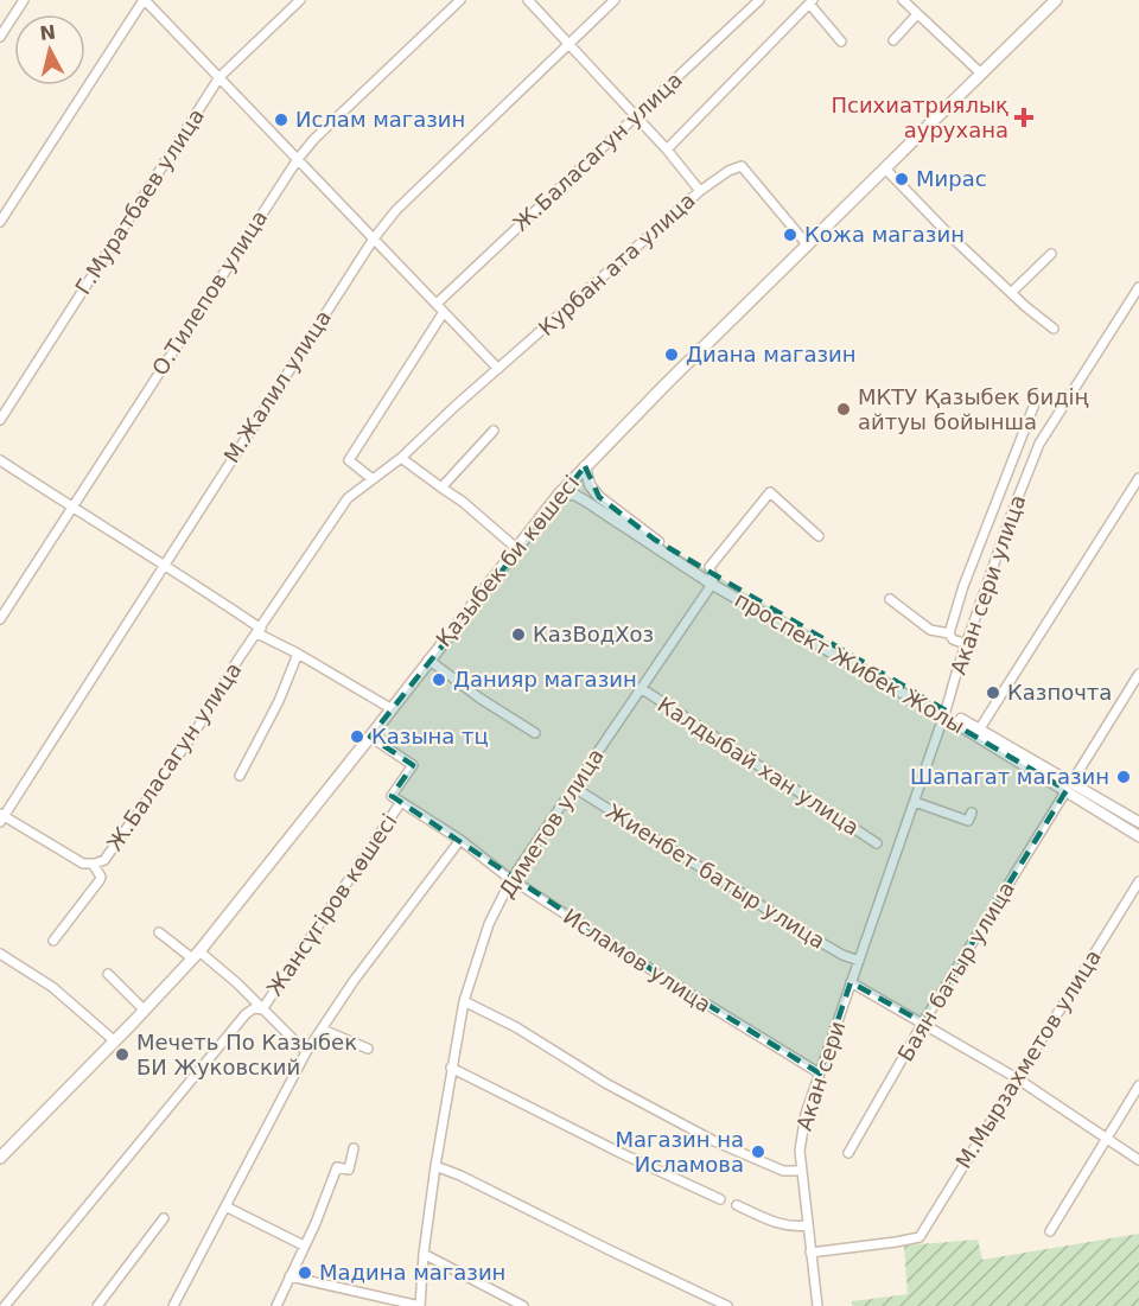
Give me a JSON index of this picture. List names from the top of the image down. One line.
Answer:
{"streets":{"main road":["Қазыбек би көшесі"],"street":["Ж.Баласагун улица","Г.Муратбаев улица","Курбан ата улица","О.Тилепов улица","М.Жалил улица","Акан сери улица","проспект Жибек Жолы","Калдыбай хан улица","Диметов улица","Жиенбет батыр улица","Жансүгіров көшесі","Исламов улица","Баян батыр улица","М.Мырзахметов улица","Акан сери"]},"crossings":[["Ж.Баласагун улица","Курбан ата улица"],["Курбан ата улица","М.Жалил улица"],["Қазыбек би көшесі","проспект Жибек Жолы"],["Қазыбек би көшесі","Жансүгіров көшесі"],["Акан сери улица","проспект Жибек Жолы"],["Акан сери улица","Жиенбет батыр улица"],["Акан сери улица","Акан сери"],["проспект Жибек Жолы","Диметов улица"],["проспект Жибек Жолы","Баян батыр улица"],["Калдыбай хан улица","Диметов улица"],["Диметов улица","Жиенбет батыр улица"],["Диметов улица","Исламов улица"],["Жансүгіров көшесі","Исламов улица"],["Исламов улица","Акан сери"],["М.Мырзахметов улица","Акан сери"]],"places":{"health":["Психиатриялық аурухана"],"other":["Ислам магазин","Мирас","Кожа магазин","Диана магазин","МКТУ Қазыбек бидің айтуы бойынша","КазВодХоз","Данияр магазин","Казпочта","Казына тц","Шапагат магазин","Мечеть По Казыбек БИ Жуковский","Магазин на Исламова","Мадина магазин"]},"north":"top"}
